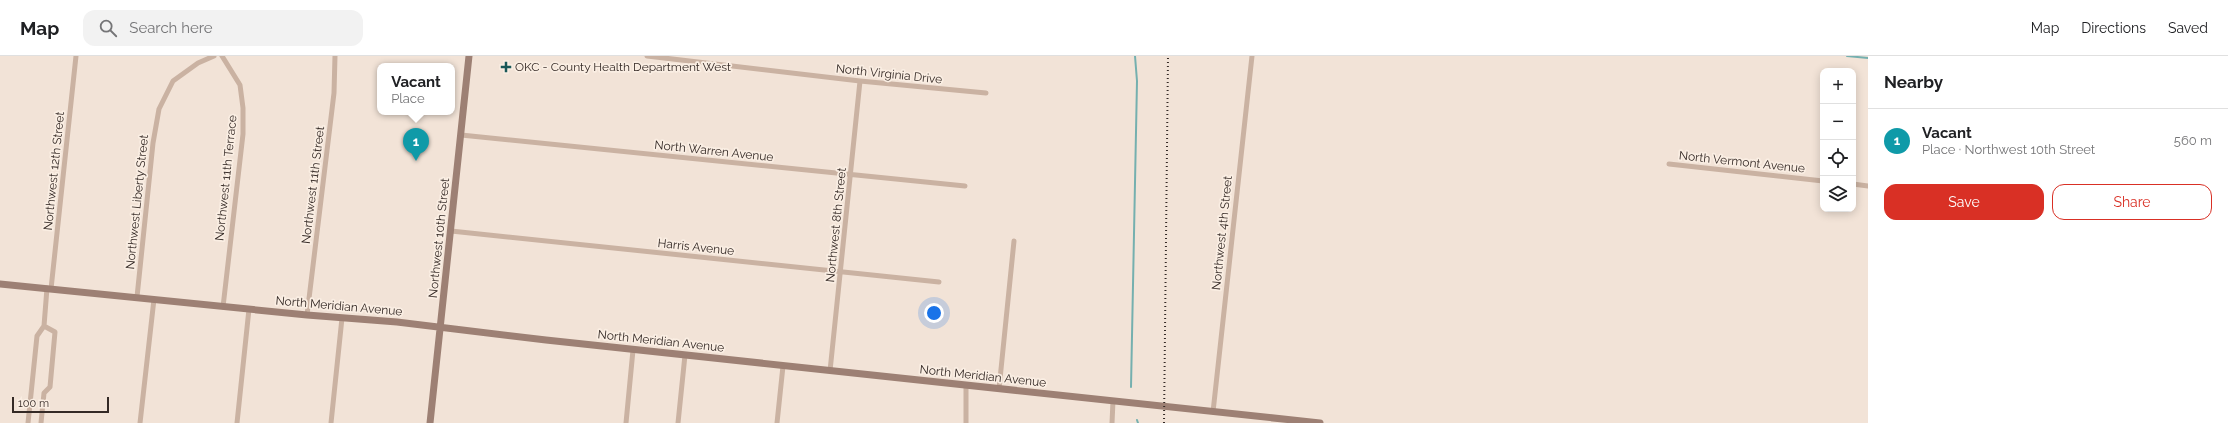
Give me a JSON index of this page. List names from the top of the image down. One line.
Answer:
{"streets":{"main road":["Northwest 10th Street","North Meridian Avenue"],"street":["North Virginia Drive","North Warren Avenue","North Vermont Avenue","Northwest 12th Street","Northwest 11th Terrace","Northwest 11th Street","Northwest Liberty Street","Northwest 8th Street","Northwest 4th Street","Harris Avenue"]},"crossings":[["North Virginia Drive","Northwest 8th Street"],["North Warren Avenue","Northwest 8th Street"],["North Warren Avenue","Northwest 10th Street"],["Northwest 12th Street","North Meridian Avenue"],["Northwest 11th Terrace","North Meridian Avenue"],["Northwest 11th Street","North Meridian Avenue"],["Northwest Liberty Street","North Meridian Avenue"],["Northwest 8th Street","Harris Avenue"],["Northwest 8th Street","North Meridian Avenue"],["Northwest 4th Street","North Meridian Avenue"],["Northwest 10th Street","Harris Avenue"],["Northwest 10th Street","North Meridian Avenue"]],"places":{"health":["OKC - County Health Department West"]},"scale_bar":"100 m","page":{"header":"Map","search":"Search here","nav":["Map","Directions","Saved"],"heading":"Nearby","popup":["Vacant","Place"],"map_buttons":["+","−"],"list":[{"mark":"1","name":"Vacant","note":"Place · Northwest 10th Street","value":"560 m"}],"pins":"1","buttons":["Save","Share"],"scale":"100 m"}}
